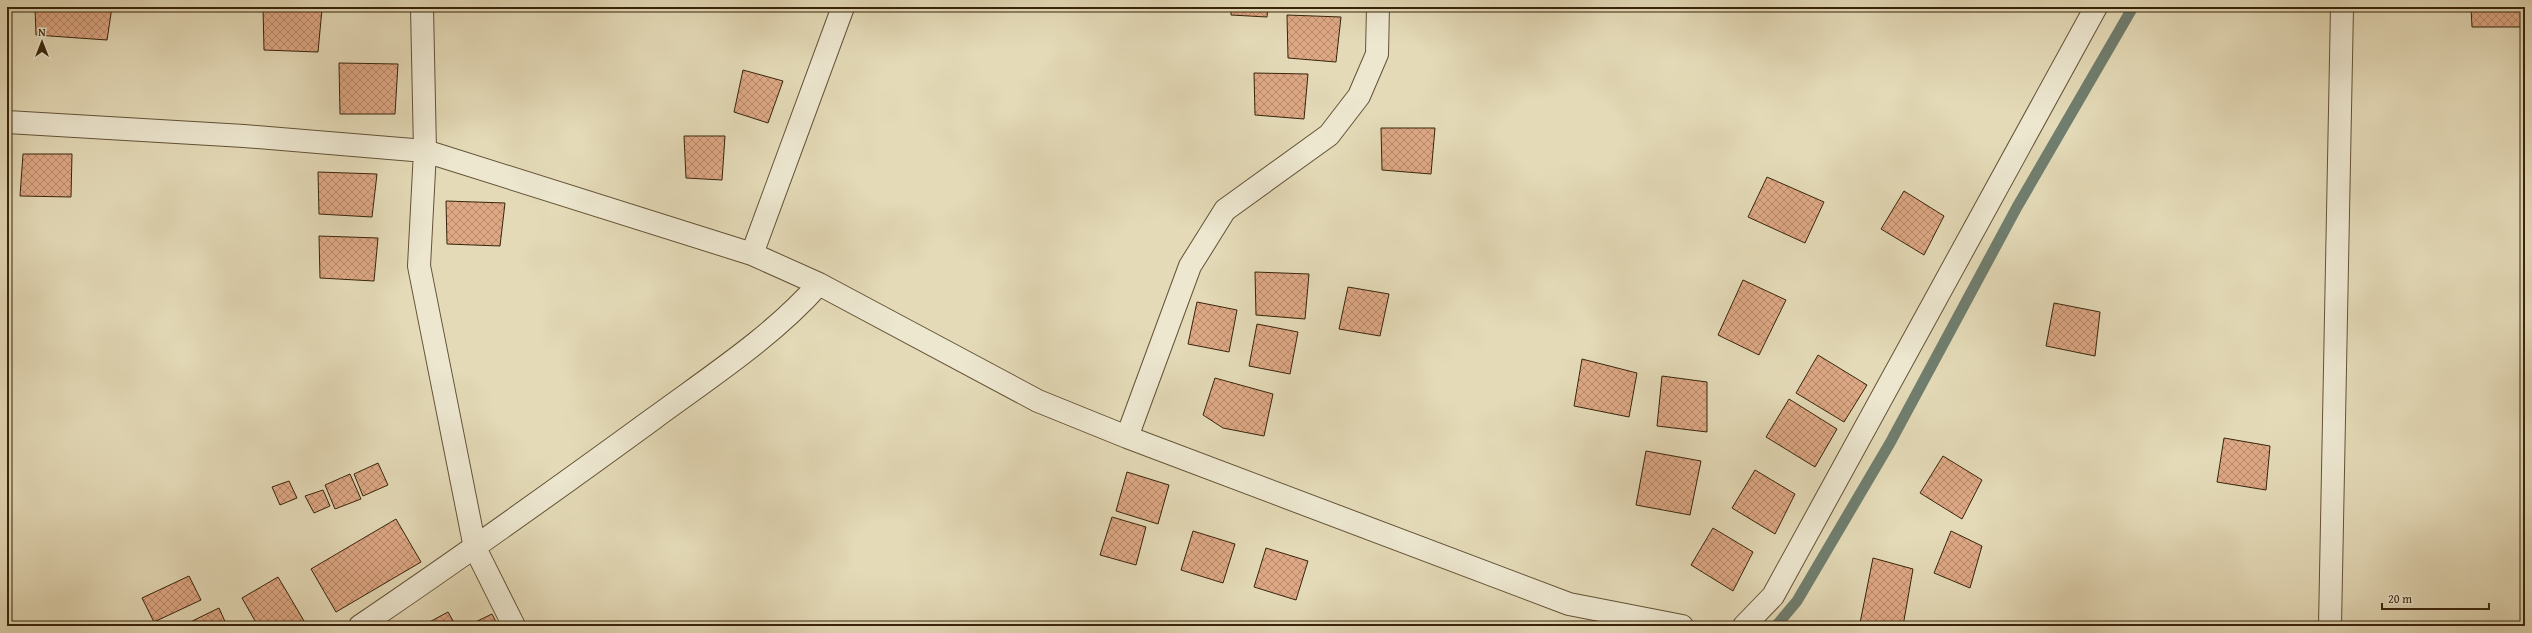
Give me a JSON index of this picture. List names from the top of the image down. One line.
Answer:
{"scale_bar":"20 m","north":"top"}
